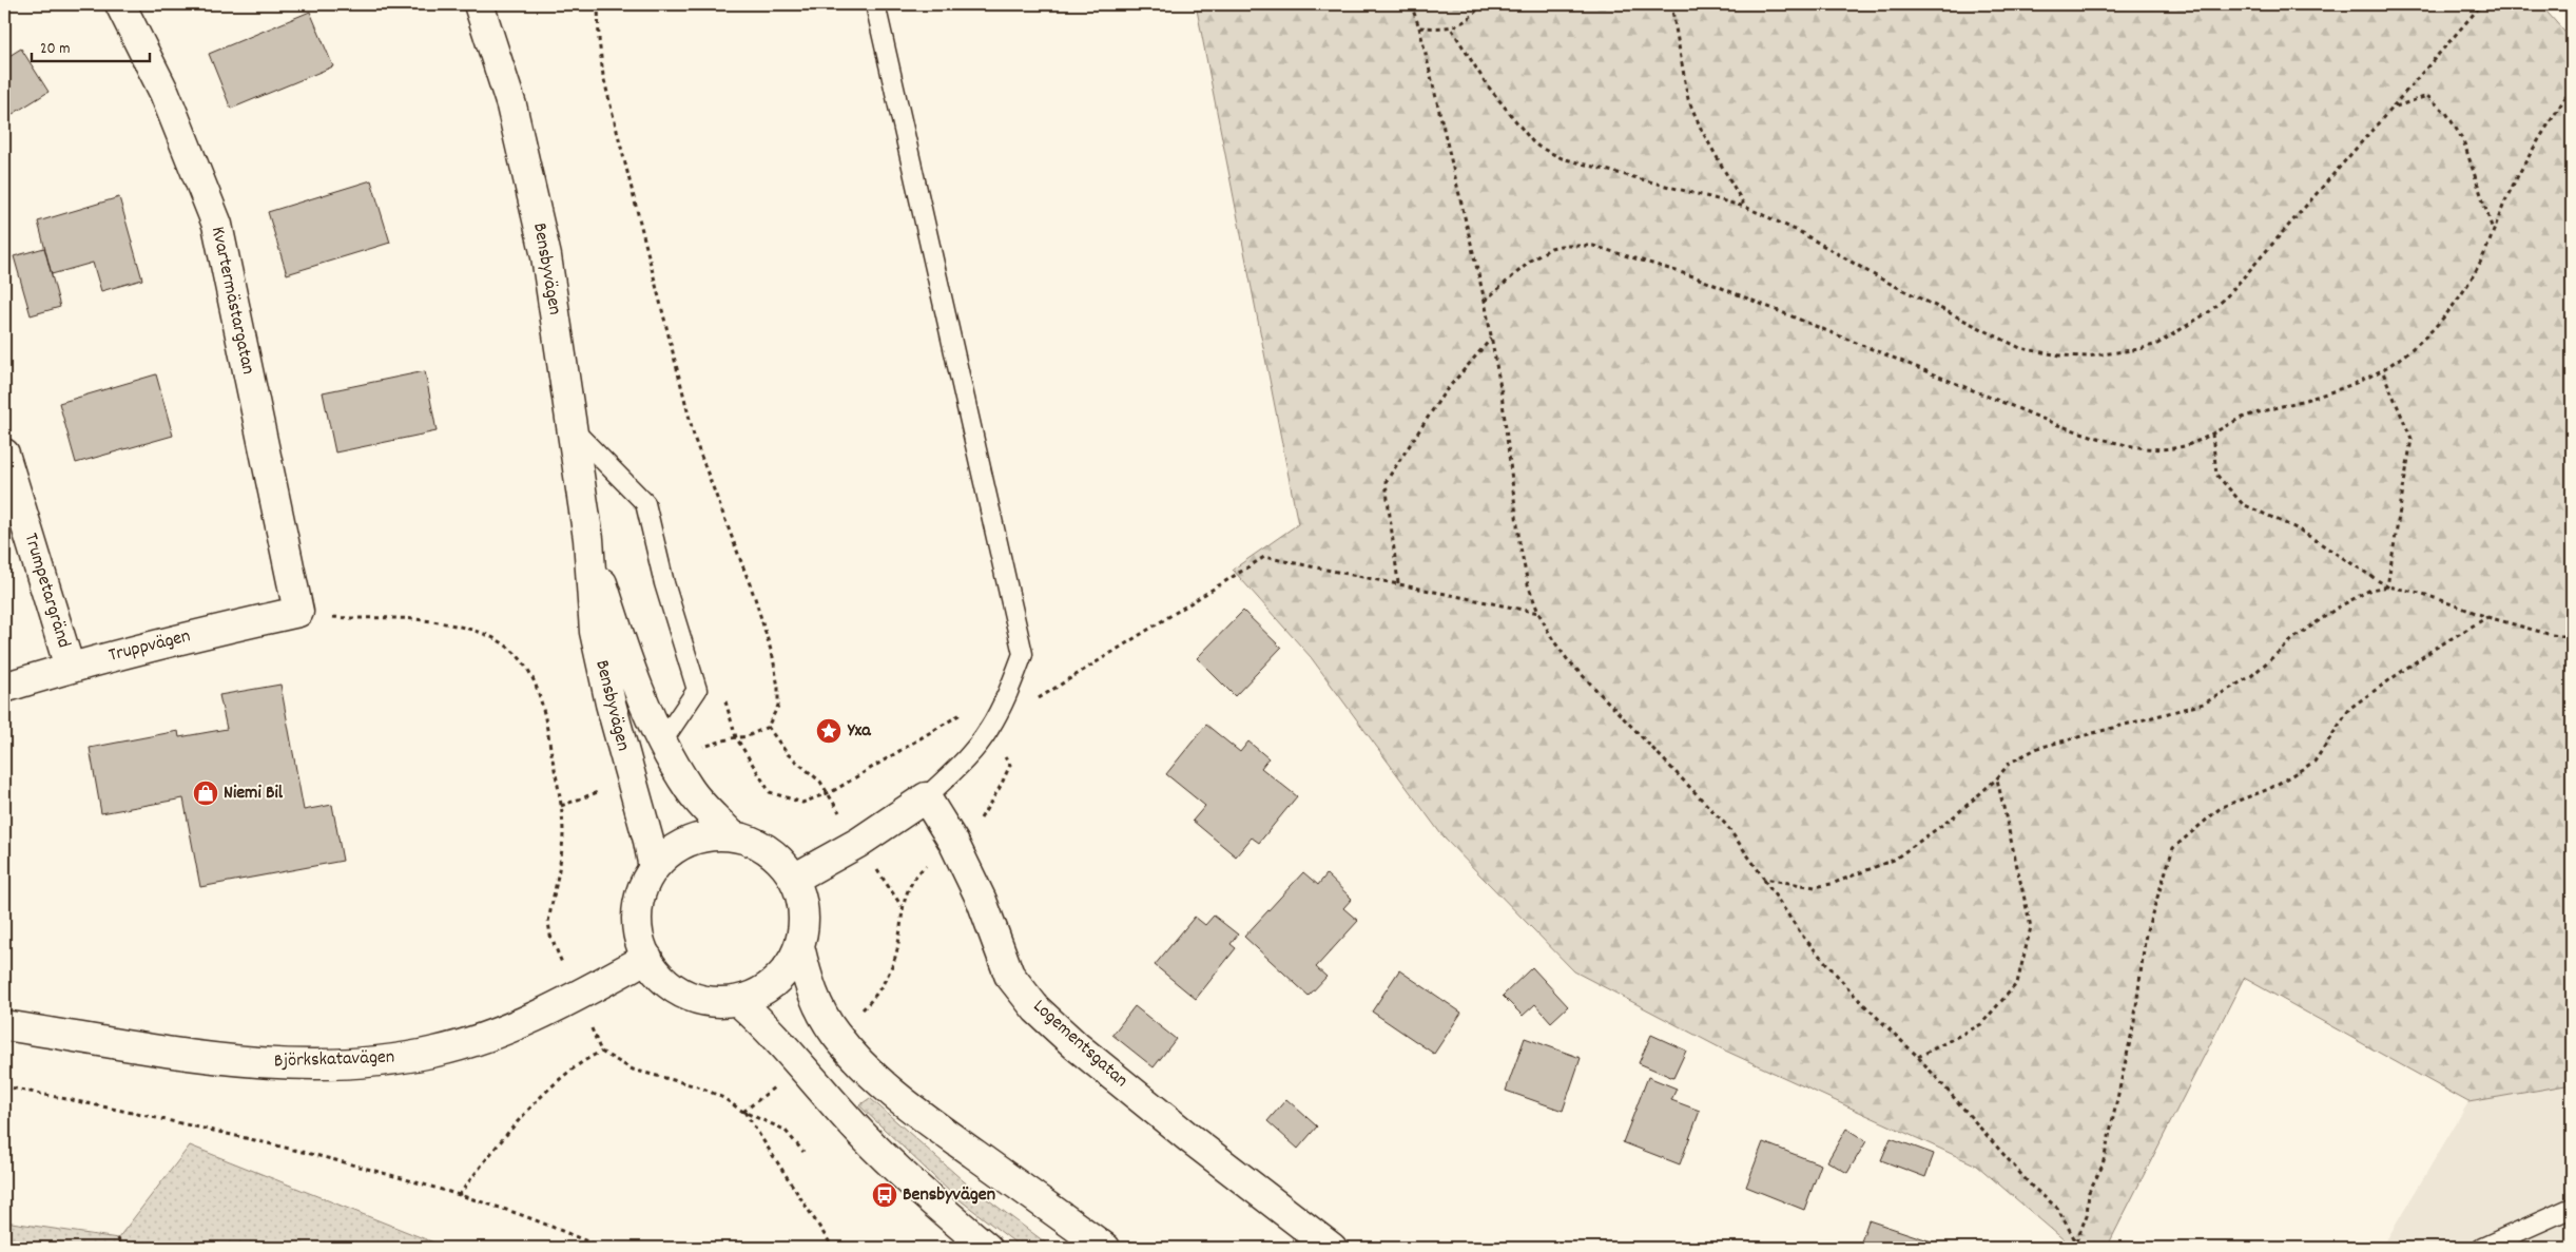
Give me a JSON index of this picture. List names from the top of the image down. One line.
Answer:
{"streets":{"street":["Bensbyvägen","Kvartermästargatan","Trumpetargränd","Truppvägen","Logementsgatan","Björkskatavägen"]},"crossings":[["Bensbyvägen","Björkskatavägen"],["Kvartermästargatan","Truppvägen"],["Trumpetargränd","Truppvägen"]],"places":{"place":["Yxa"],"shop":["Niemi Bil"],"bus stop":["Bensbyvägen"]},"scale_bar":"20 m"}
